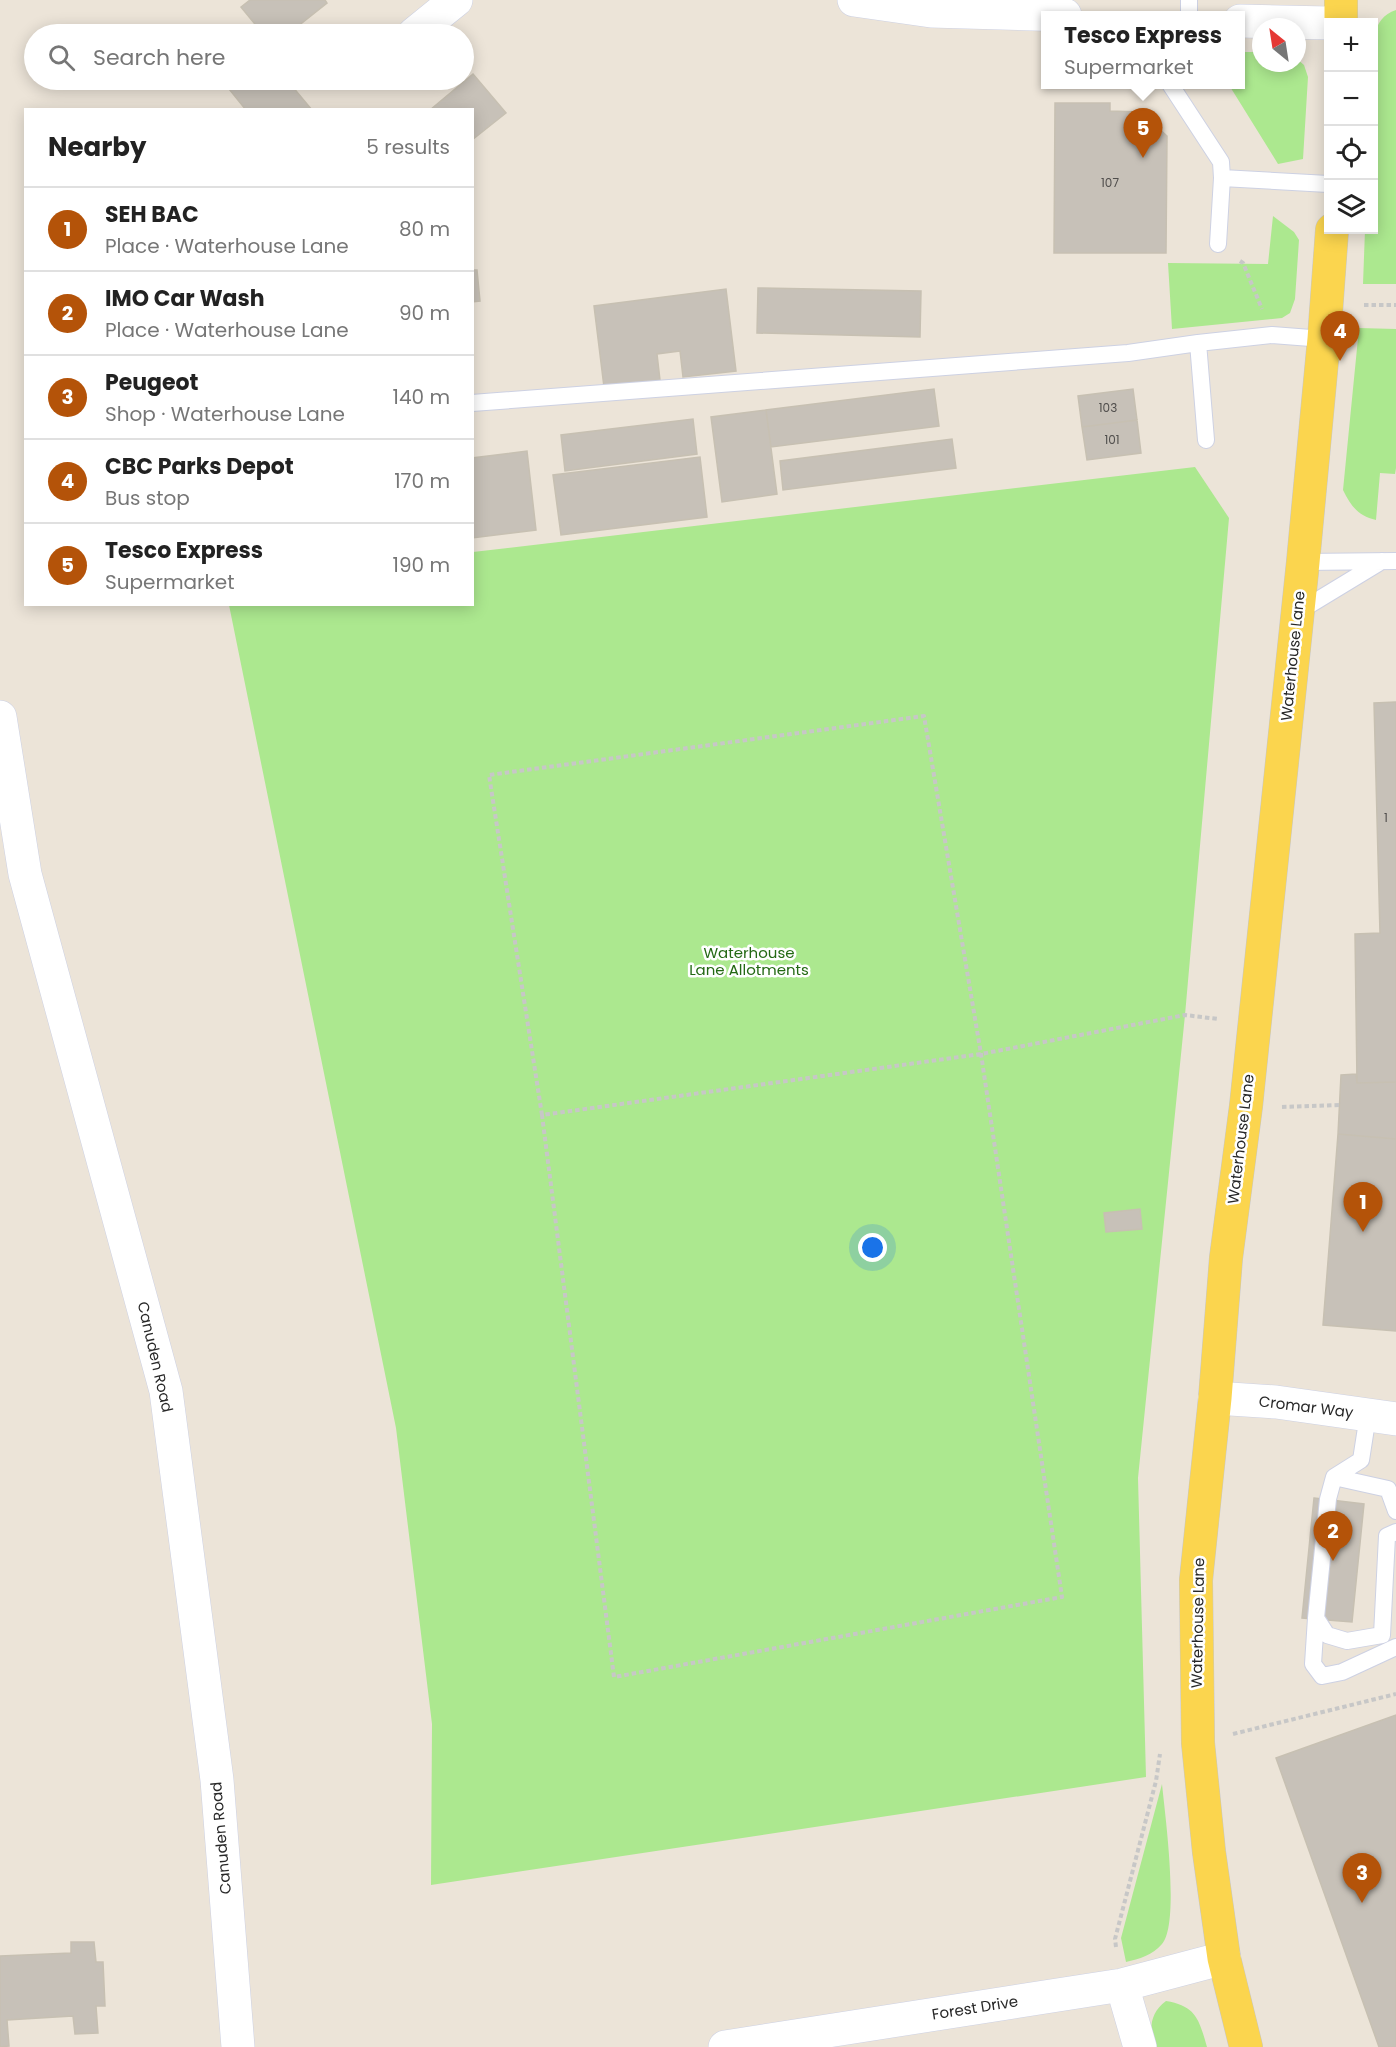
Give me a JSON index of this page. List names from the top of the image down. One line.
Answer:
{"streets":{"main road":["Waterhouse Lane"],"street":["Canuden Road","Cromar Way","Forest Drive"]},"crossings":[["Waterhouse Lane","Cromar Way"],["Waterhouse Lane","Forest Drive"]],"parks":["Waterhouse Lane Allotments"],"house_numbers":["107","103","101","1"],"north":"top left","page":{"popup":["Tesco Express","Supermarket"],"map_buttons":["+","−"],"search":"Search here","pins":["5","4","1","2","3"],"heading":["Nearby","5 results"],"list":[{"mark":"1","name":"SEH BAC","note":"Place · Waterhouse Lane","value":"80 m"},{"mark":"2","name":"IMO Car Wash","note":"Place · Waterhouse Lane","value":"90 m"},{"mark":"3","name":"Peugeot","note":"Shop · Waterhouse Lane","value":"140 m"},{"mark":"4","name":"CBC Parks Depot","note":"Bus stop","value":"170 m"},{"mark":"5","name":"Tesco Express","note":"Supermarket","value":"190 m"}]}}
